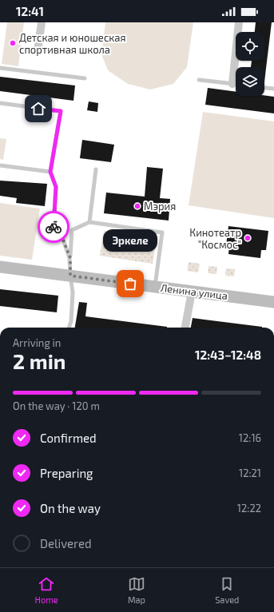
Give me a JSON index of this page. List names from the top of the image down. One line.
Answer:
{"streets":{"main road":["Ленина улица"]},"places":["Детская и юношеская спортивная школа","Мэрия","Кинотеатр \"Космос\"","Эркеле"],"page":{"status":"12:41","bubble":"Эркеле","heading":["2 min","Arriving in","12:43–12:48"],"bar":"On the way · 120 m","list":[["Confirmed","12:16"],["Preparing","12:21"],["On the way","12:22"],"Delivered"],"tabs":["Home","Map","Saved"]}}
